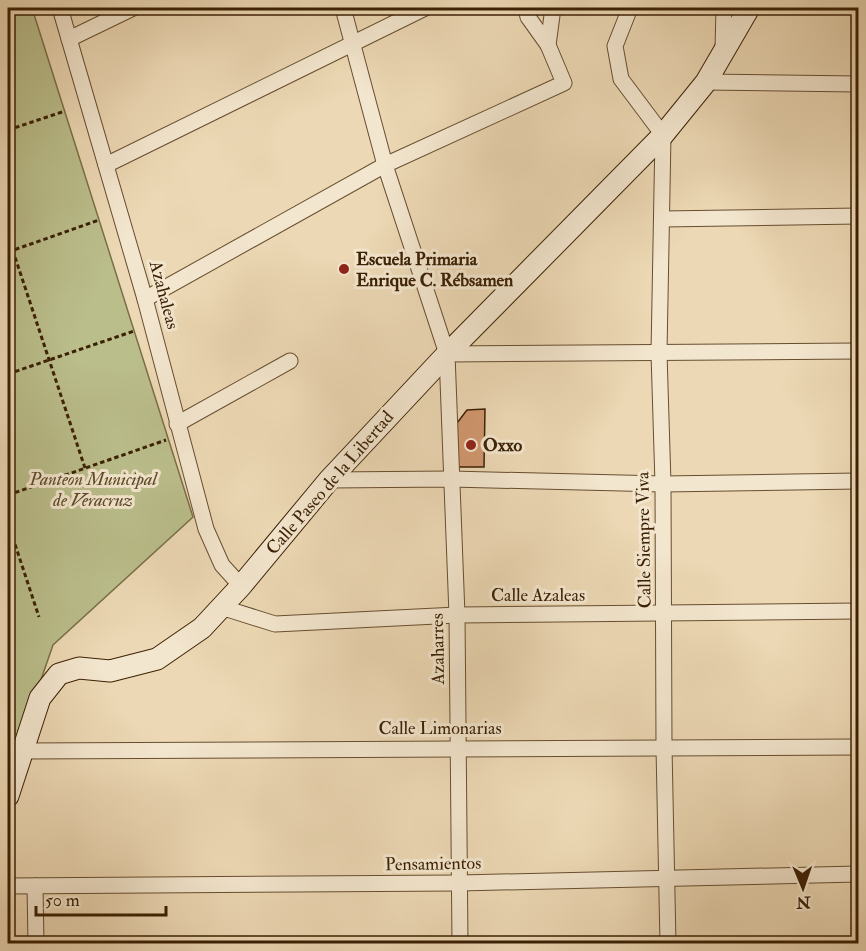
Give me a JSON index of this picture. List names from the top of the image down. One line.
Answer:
{"streets":{"street":["Azahaleas","Calle Paseo de la Libertad","Calle Siempre Viva","Calle Azaleas","Azaharres","Calle Limonarias","Pensamientos"]},"crossings":[["Azahaleas","Calle Paseo de la Libertad"],["Calle Paseo de la Libertad","Calle Siempre Viva"],["Calle Paseo de la Libertad","Calle Azaleas"],["Calle Paseo de la Libertad","Azaharres"],["Calle Paseo de la Libertad","Calle Limonarias"],["Calle Siempre Viva","Calle Azaleas"],["Calle Siempre Viva","Calle Limonarias"],["Calle Siempre Viva","Pensamientos"],["Calle Azaleas","Azaharres"],["Azaharres","Calle Limonarias"],["Azaharres","Pensamientos"]],"parks":["Panteon Municipal de Veracruz"],"places":["Escuela Primaria Enrique C. Rébsamen","Oxxo"],"scale_bar":"50 m","north":"bottom"}
